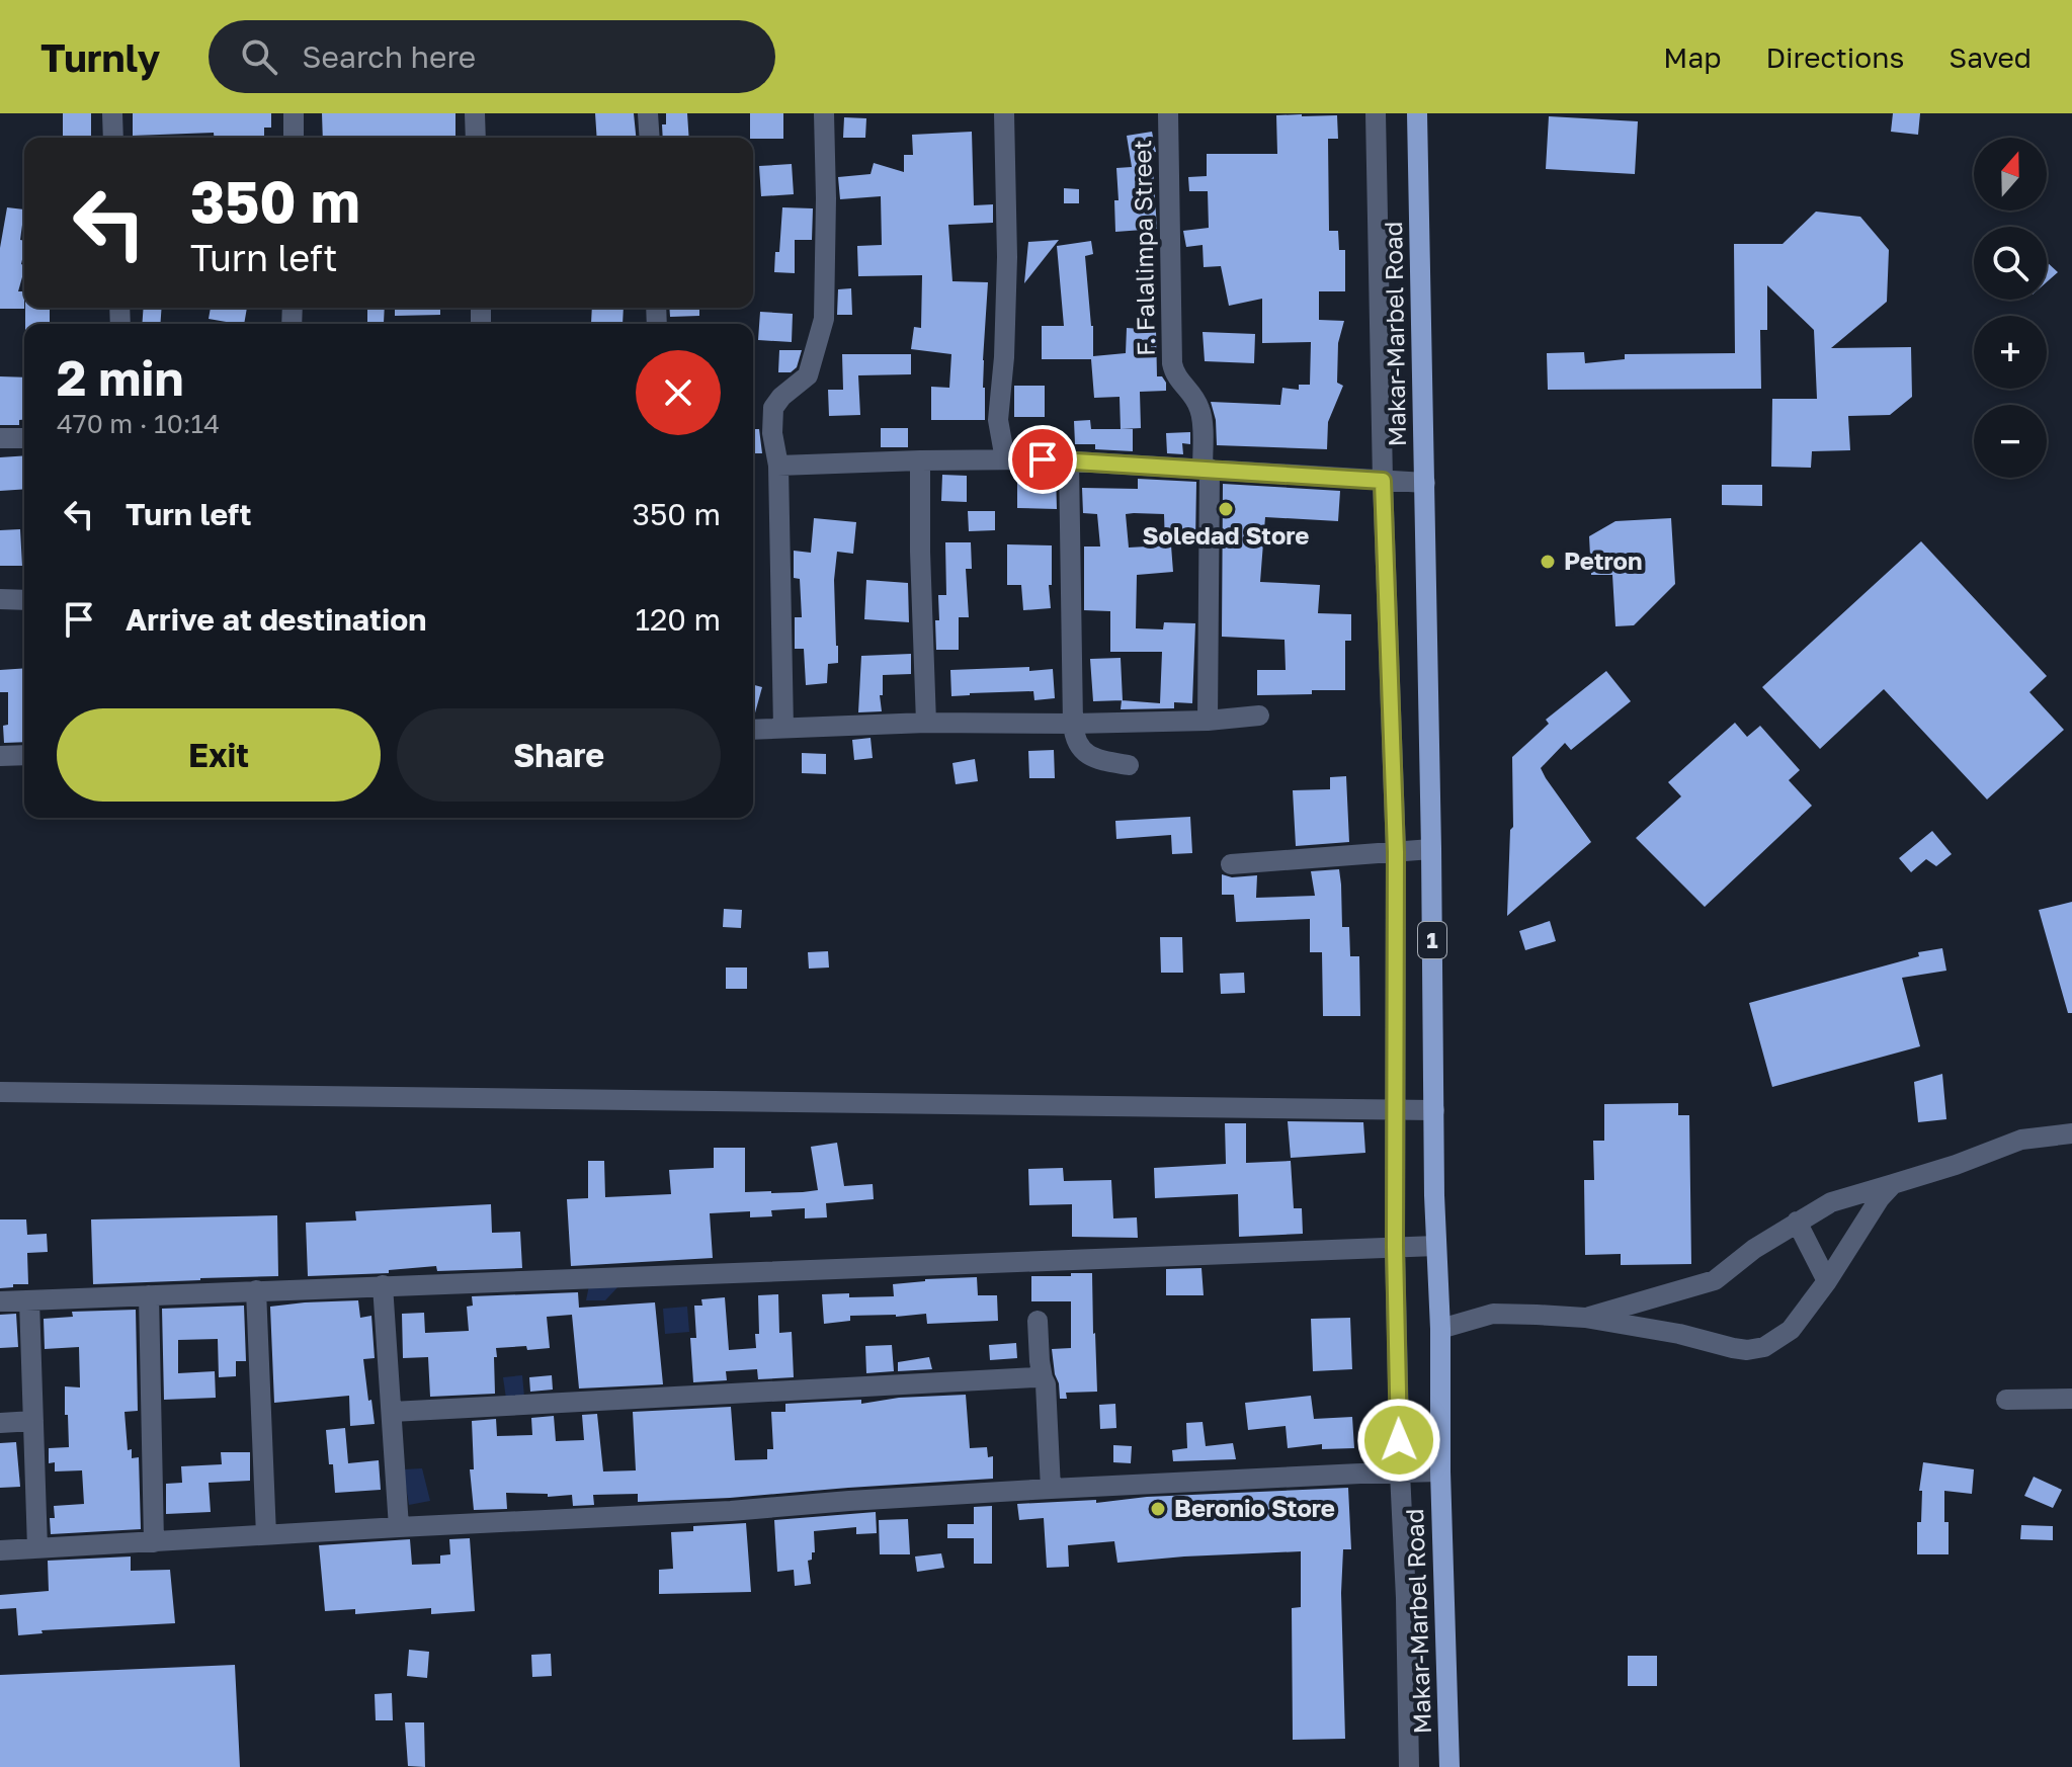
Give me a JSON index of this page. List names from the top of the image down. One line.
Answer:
{"streets":{"main road":["Makar-Marbel Road","1"],"street":["F. Falalimpa Street"]},"places":["Soledad Store","Petron","Beronio Store"],"north":"top","page":{"header":"Turnly","search":"Search here","nav":["Map","Directions","Saved"],"map_buttons":["+","−"],"turn":["350 m","Turn left"],"heading":["2 min","470 m · 10:14"],"list":[{"name":"Turn left","value":"350 m"},{"name":"Arrive at destination","value":"120 m"}],"buttons":["Exit","Share"]}}
